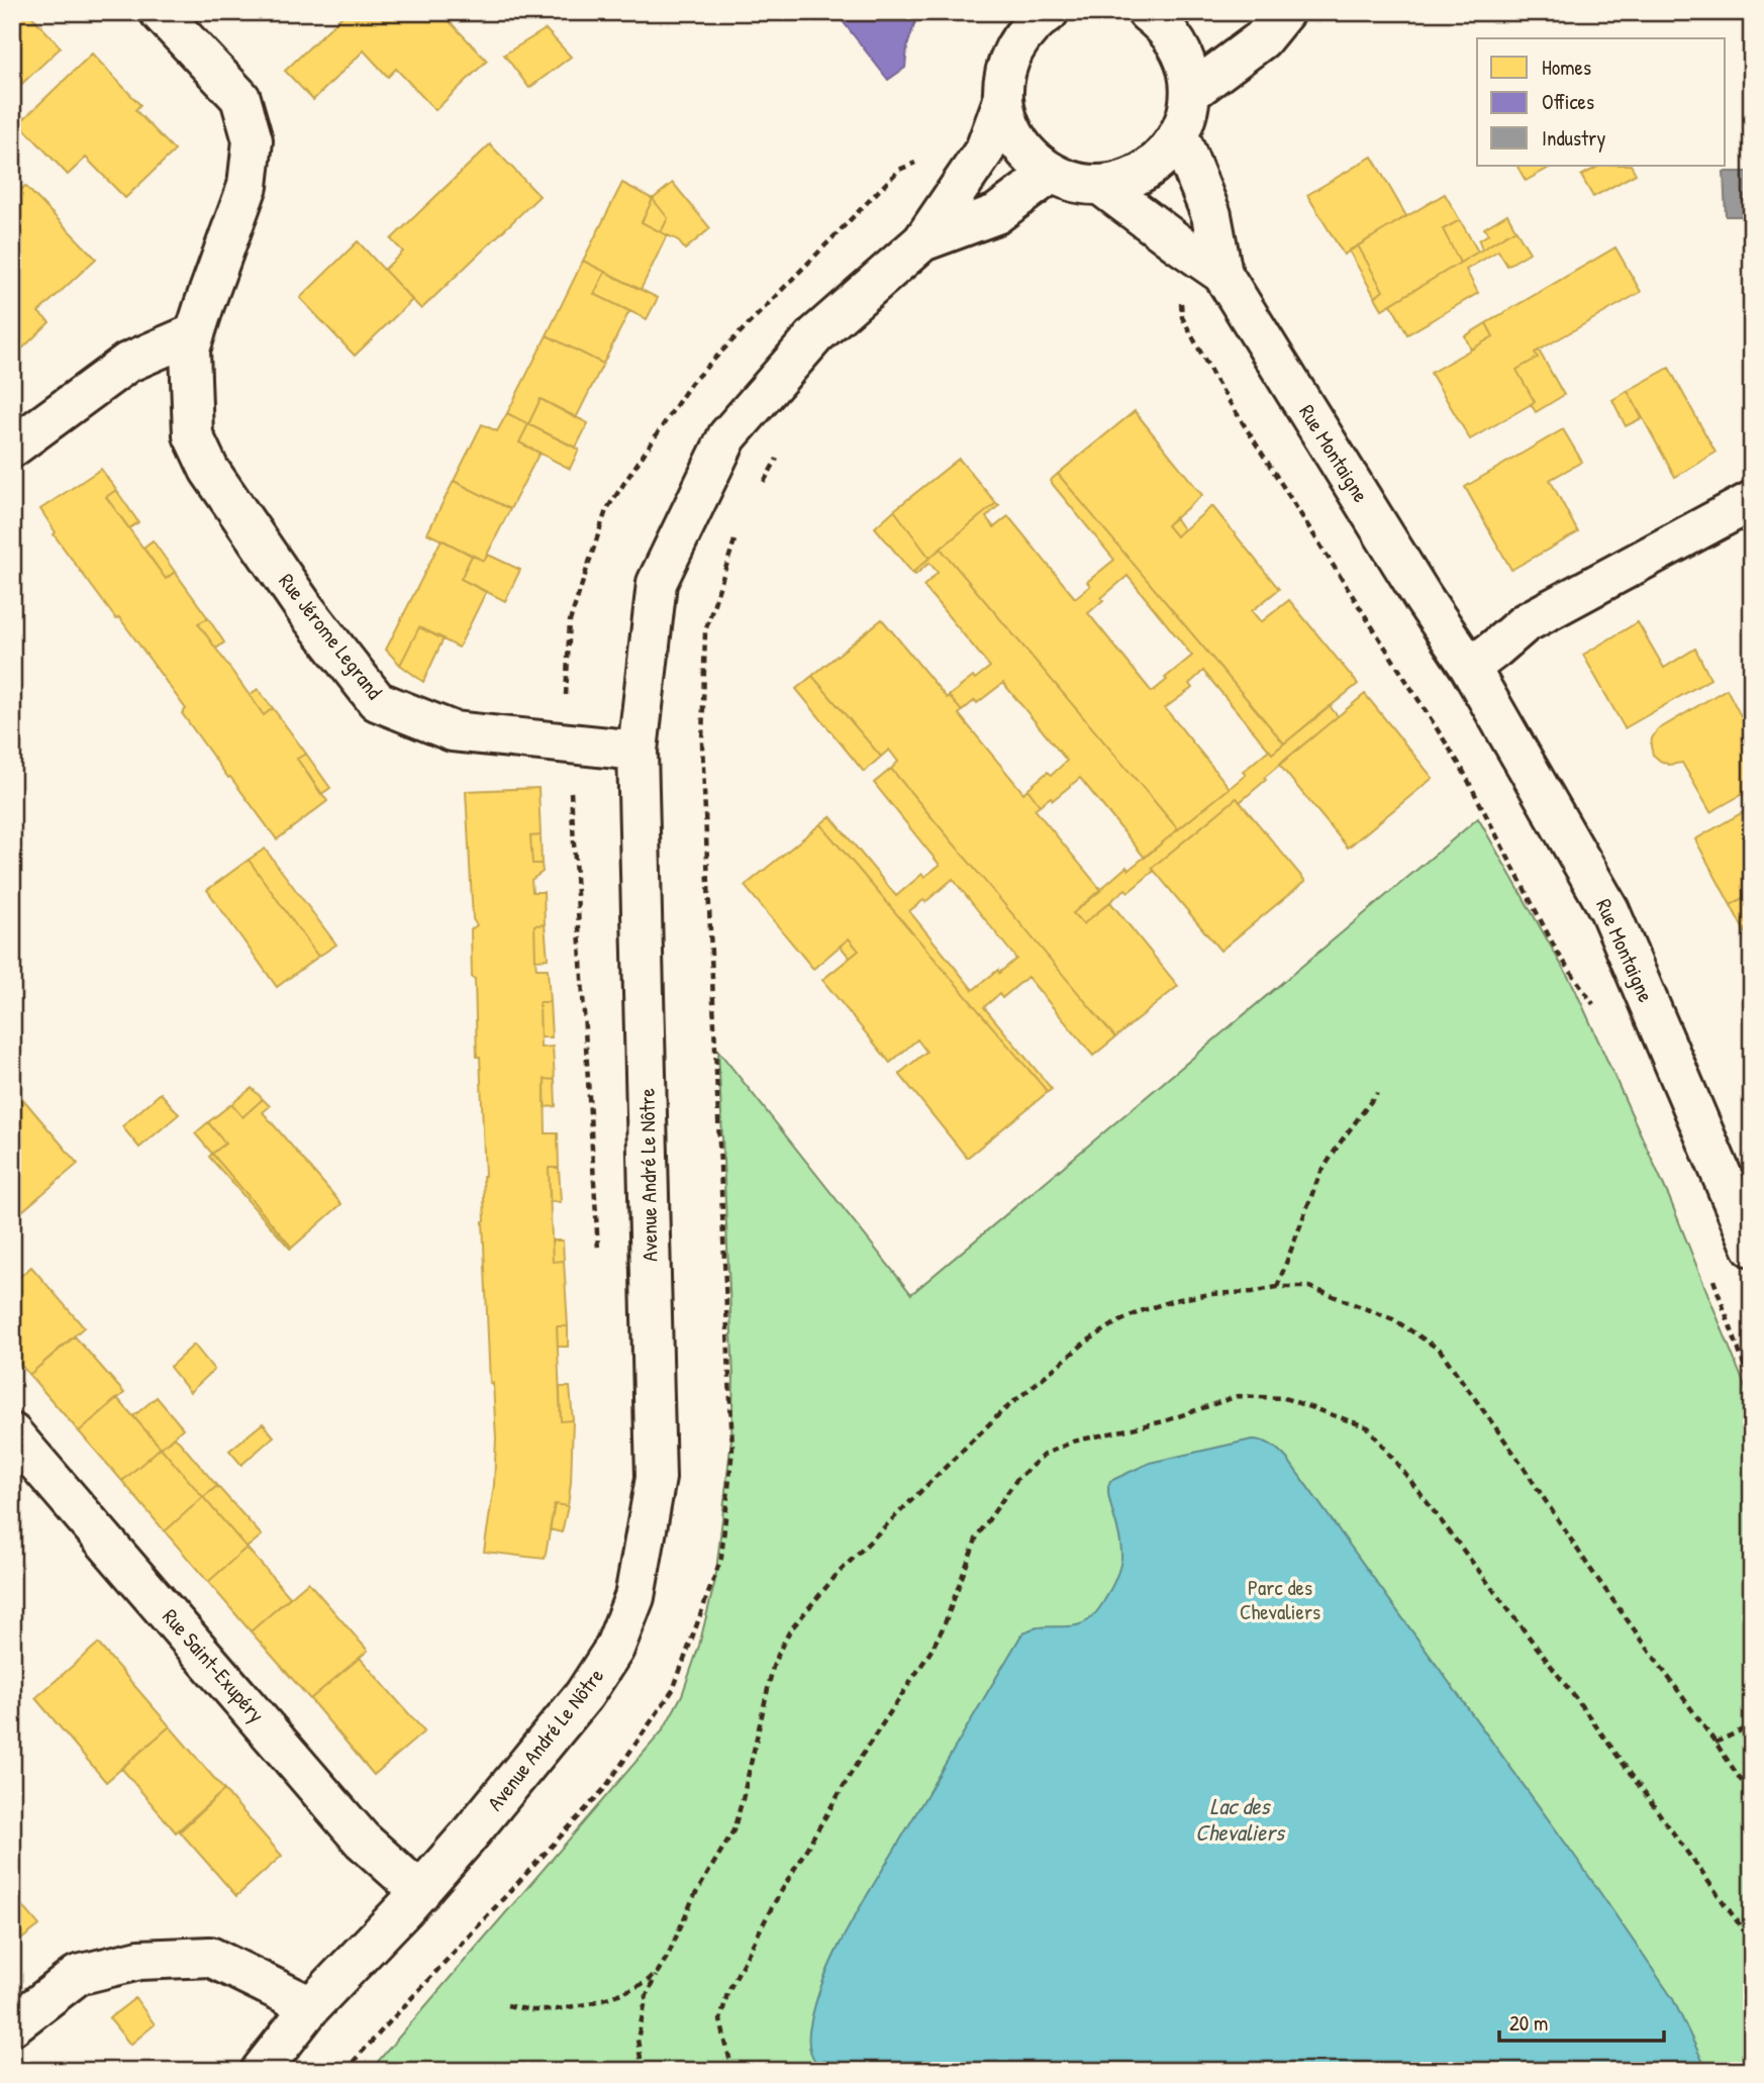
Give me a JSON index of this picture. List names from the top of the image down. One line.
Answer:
{"streets":{"street":["Rue Montaigne","Rue Jérome Legrand","Avenue André Le Nôtre","Rue Saint-Exupéry"]},"crossings":[["Rue Jérome Legrand","Avenue André Le Nôtre"],["Avenue André Le Nôtre","Rue Saint-Exupéry"]],"water":["Lac des Chevaliers"],"parks":["Parc des Chevaliers"],"legend":["Homes","Offices","Industry"],"scale_bar":"20 m"}
